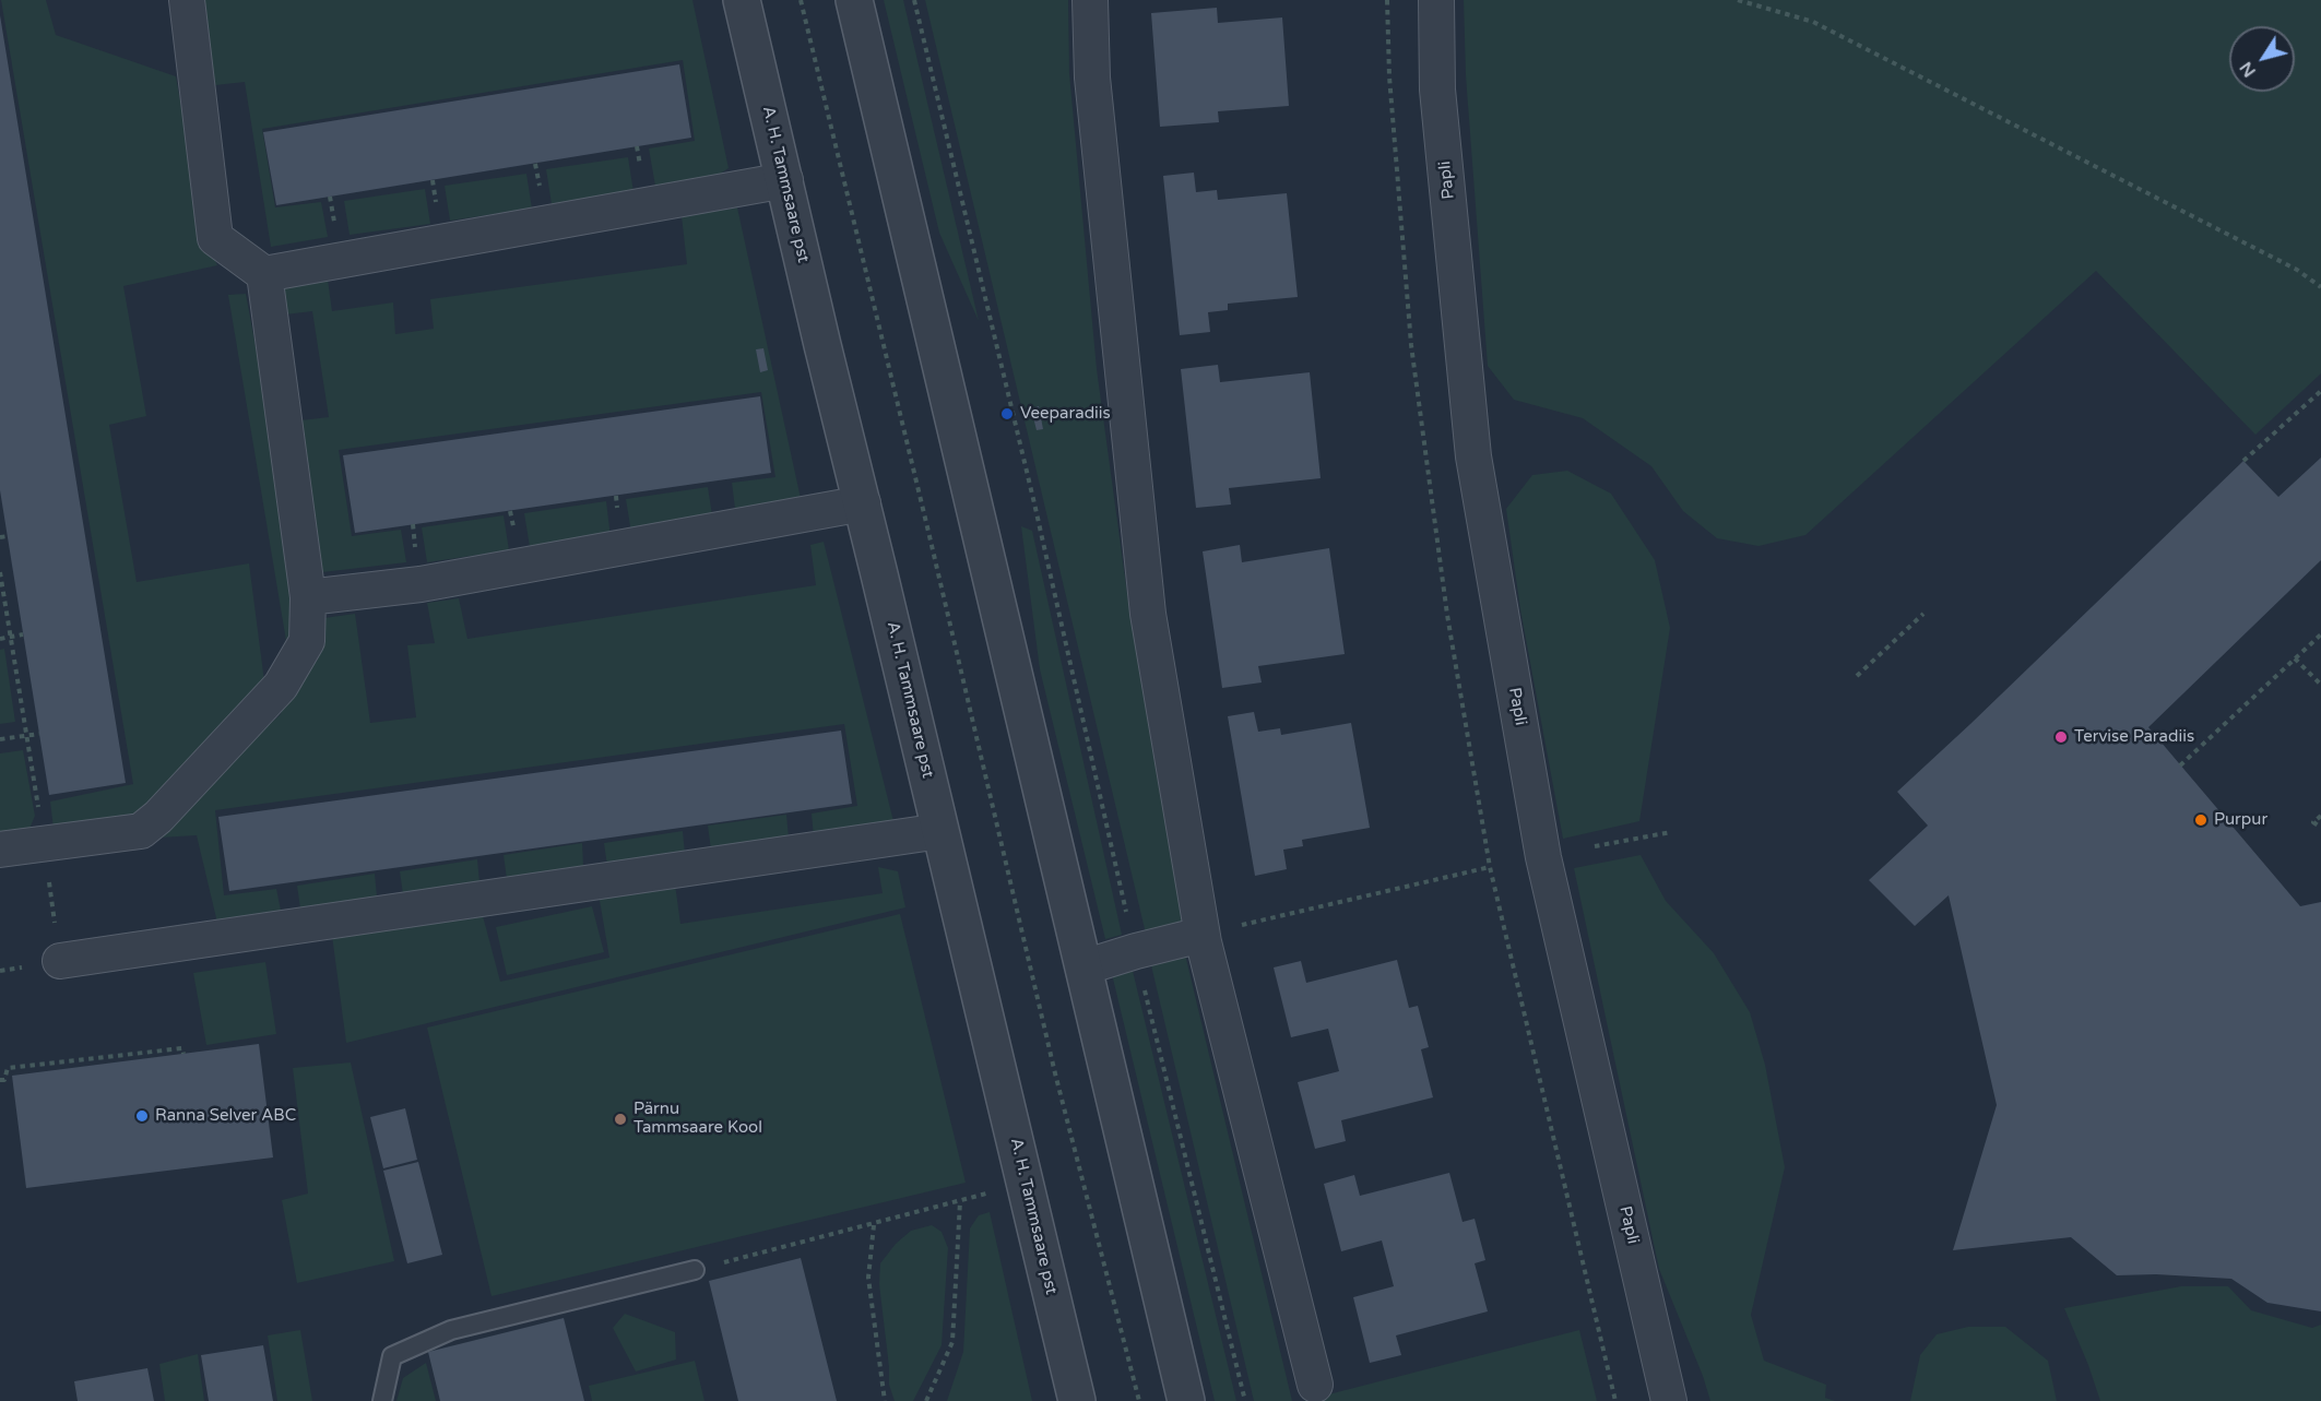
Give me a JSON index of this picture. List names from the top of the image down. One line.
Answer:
{"streets":{"street":["Papli","A. H. Tammsaare pst"]},"places":["Veeparadiis","Tervise Paradiis","Purpur","Ranna Selver ABC","Pärnu Tammsaare Kool"],"north":"bottom left"}
